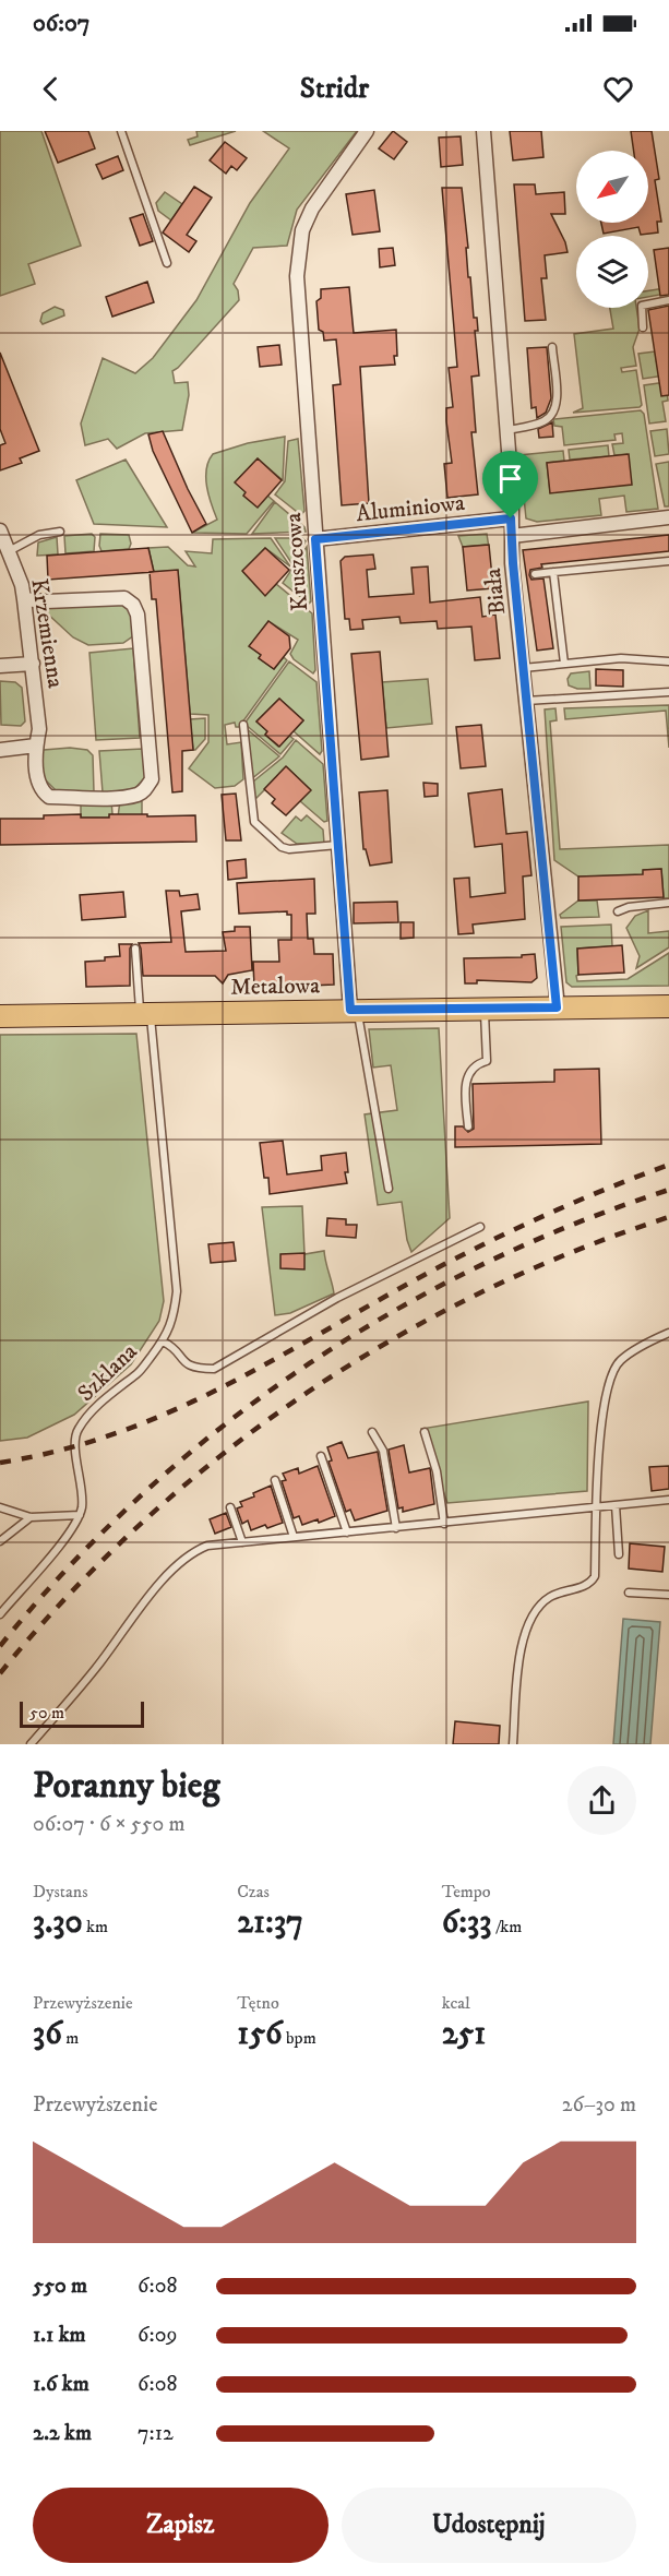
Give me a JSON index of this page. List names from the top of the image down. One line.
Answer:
{"streets":{"main road":["Metalowa"],"street":["Aluminiowa","Kruszcowa","Biała","Krzemienna"],"lane":["Szklana"]},"crossings":[["Aluminiowa","Kruszcowa"],["Aluminiowa","Biała"],["Kruszcowa","Metalowa"],["Biała","Metalowa"],["Metalowa","Szklana"]],"scale_bar":"50 m","north":"bottom left","page":{"status":"06:07","header":"Stridr","scale":"50 m","heading":["Poranny bieg","06:07 · 6 × 550 m"],"stats":[["Dystans","3.30 km"],["Czas","21:37"],["Tempo","6:33 /km"],["Przewyższenie","36 m"],["Tętno","156 bpm"],["kcal","251"]],"chart":["Przewyższenie","26–30 m"],"list":[{"name":"550 m","note":"6:08"},{"name":"1.1 km","note":"6:09"},{"name":"1.6 km","note":"6:08"},{"name":"2.2 km","note":"7:12"}],"buttons":["Zapisz","Udostępnij"]}}
